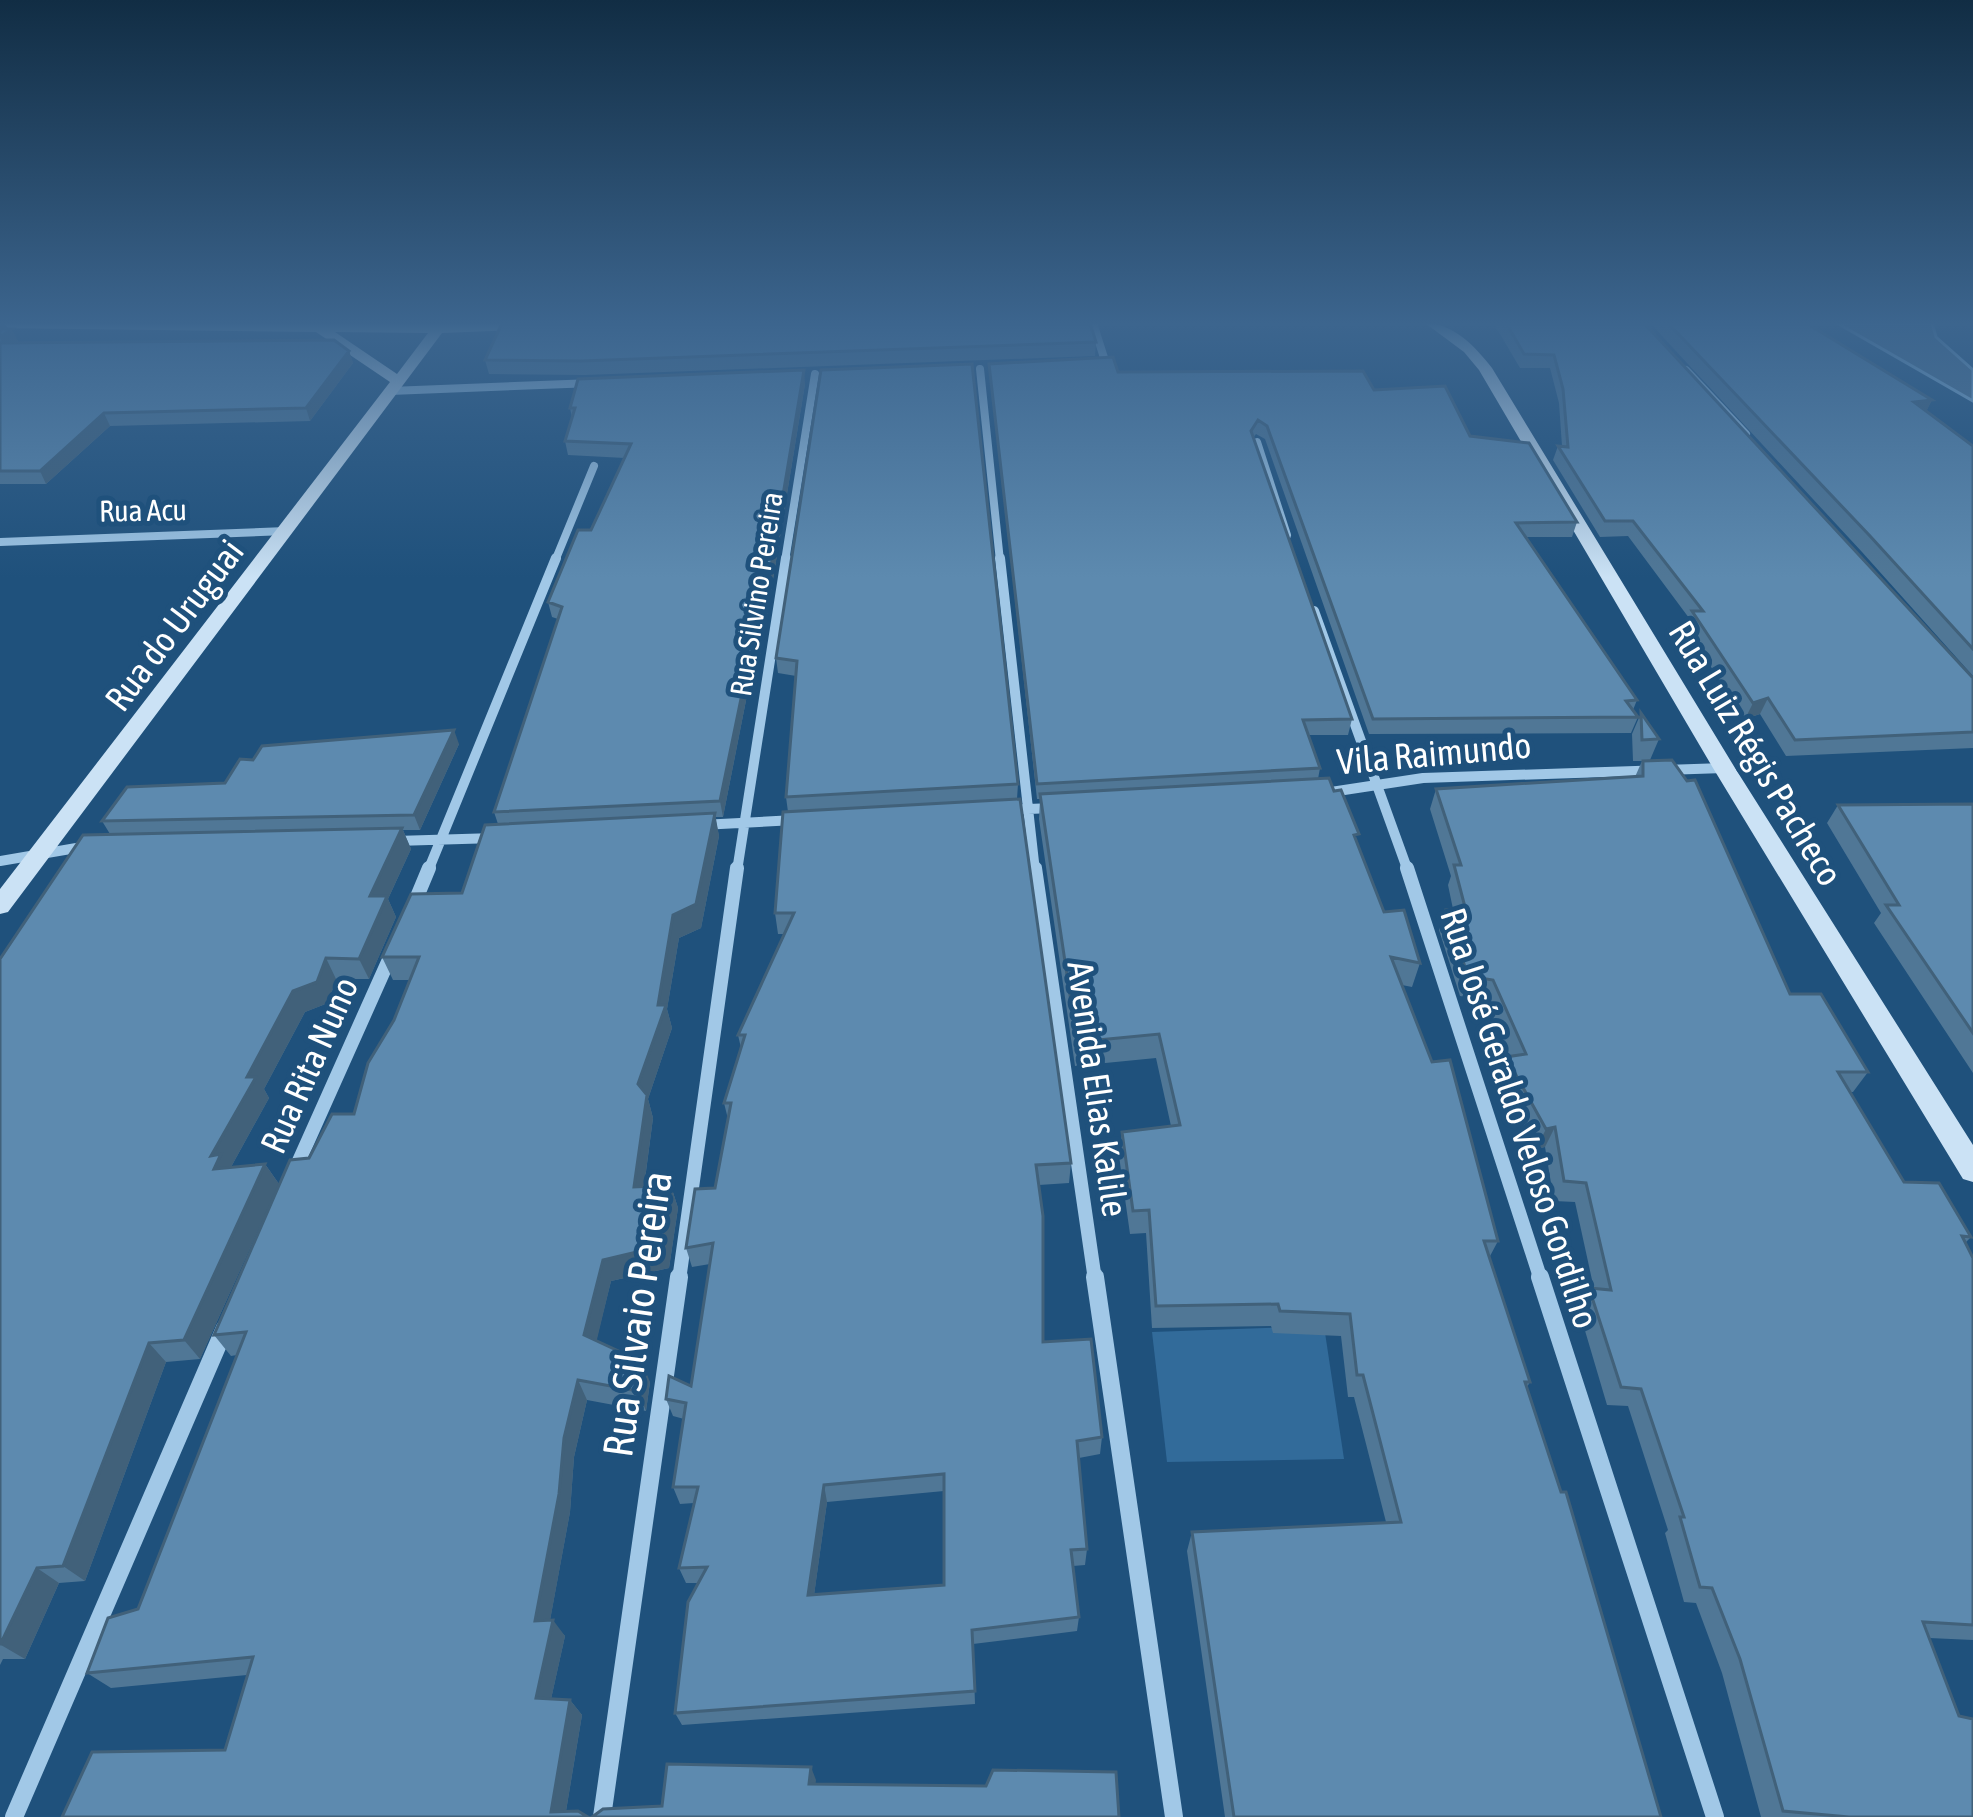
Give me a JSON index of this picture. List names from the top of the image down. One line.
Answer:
{"streets":{"main road":["Rua do Uruguai","Rua Luiz Régis Pacheco"],"street":["Rua Acu","Rua Silvino Pereira","Vila Raimundo","Rua Rita Nuno","Avenida Elias Kalile","Rua José Geraldo Veloso Gordilho","Rua Silvaio Pereira"]},"crossings":[["Rua Acu","Rua do Uruguai"],["Rua Silvino Pereira","Rua Silvaio Pereira"],["Vila Raimundo","Rua Luiz Régis Pacheco"],["Vila Raimundo","Rua José Geraldo Veloso Gordilho"]]}
